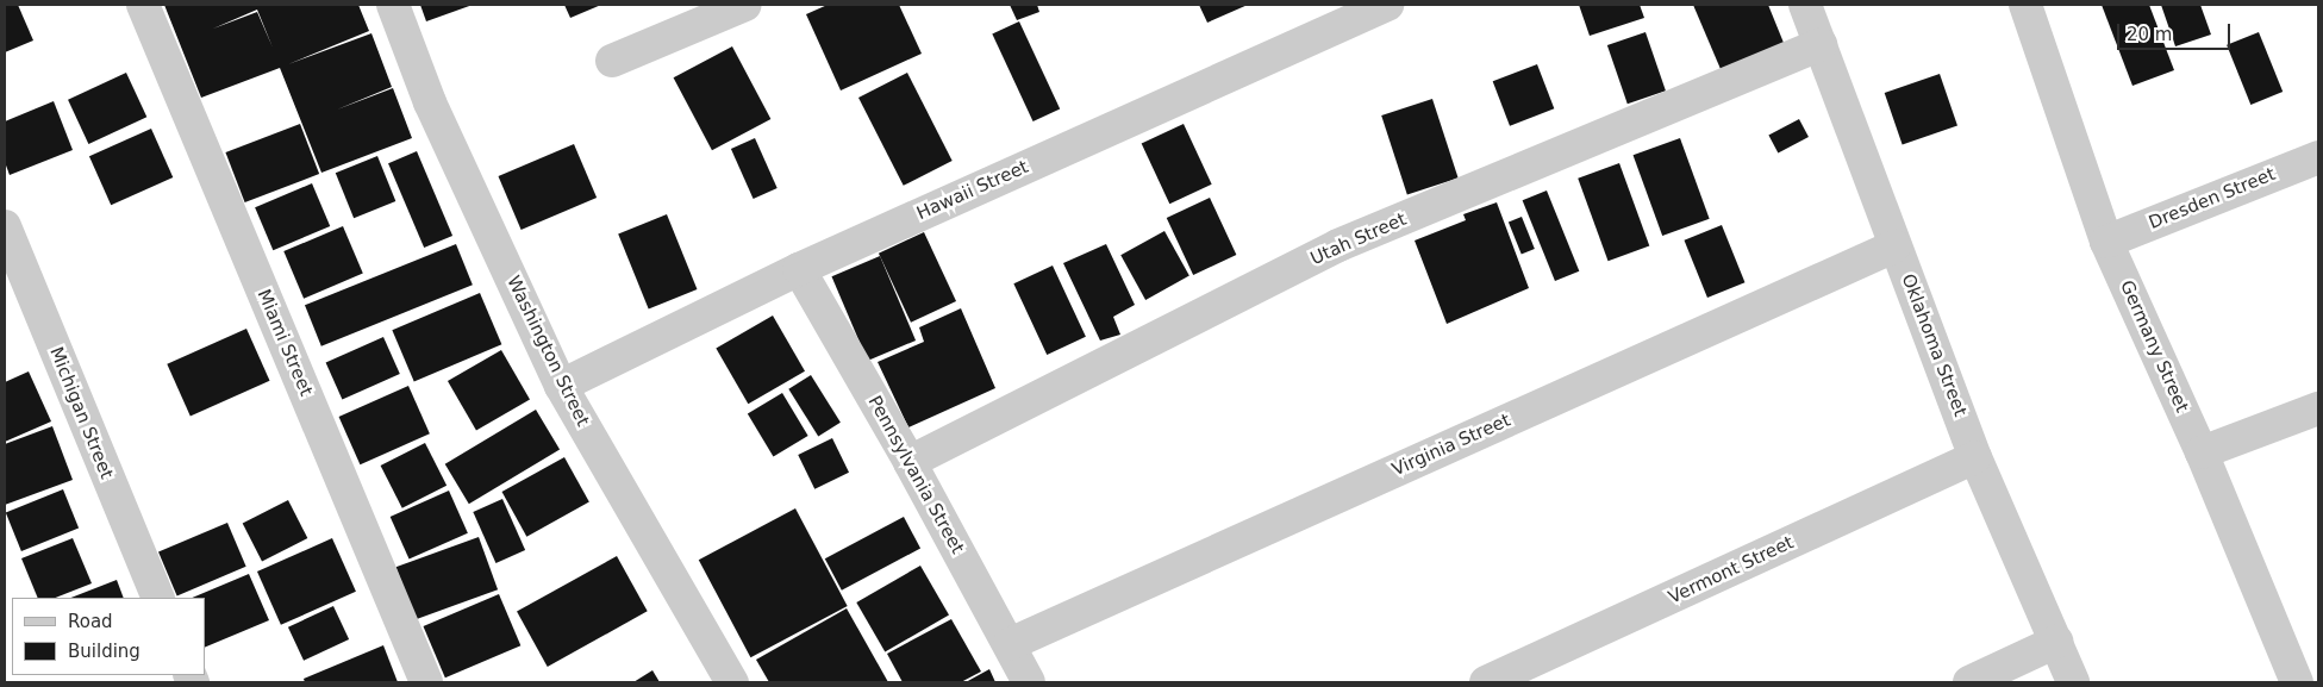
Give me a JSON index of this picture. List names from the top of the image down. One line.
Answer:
{"streets":{"street":["Hawaii Street","Dresden Street","Utah Street","Miami Street","Oklahoma Street","Germany Street","Washington Street","Michigan Street","Virginia Street","Pennsylvania Street","Vermont Street"]},"crossings":[["Hawaii Street","Washington Street"],["Hawaii Street","Pennsylvania Street"],["Dresden Street","Germany Street"],["Utah Street","Oklahoma Street"],["Utah Street","Pennsylvania Street"],["Oklahoma Street","Virginia Street"],["Oklahoma Street","Vermont Street"],["Virginia Street","Pennsylvania Street"]],"legend":["Road","Building"],"scale_bar":"20 m"}
